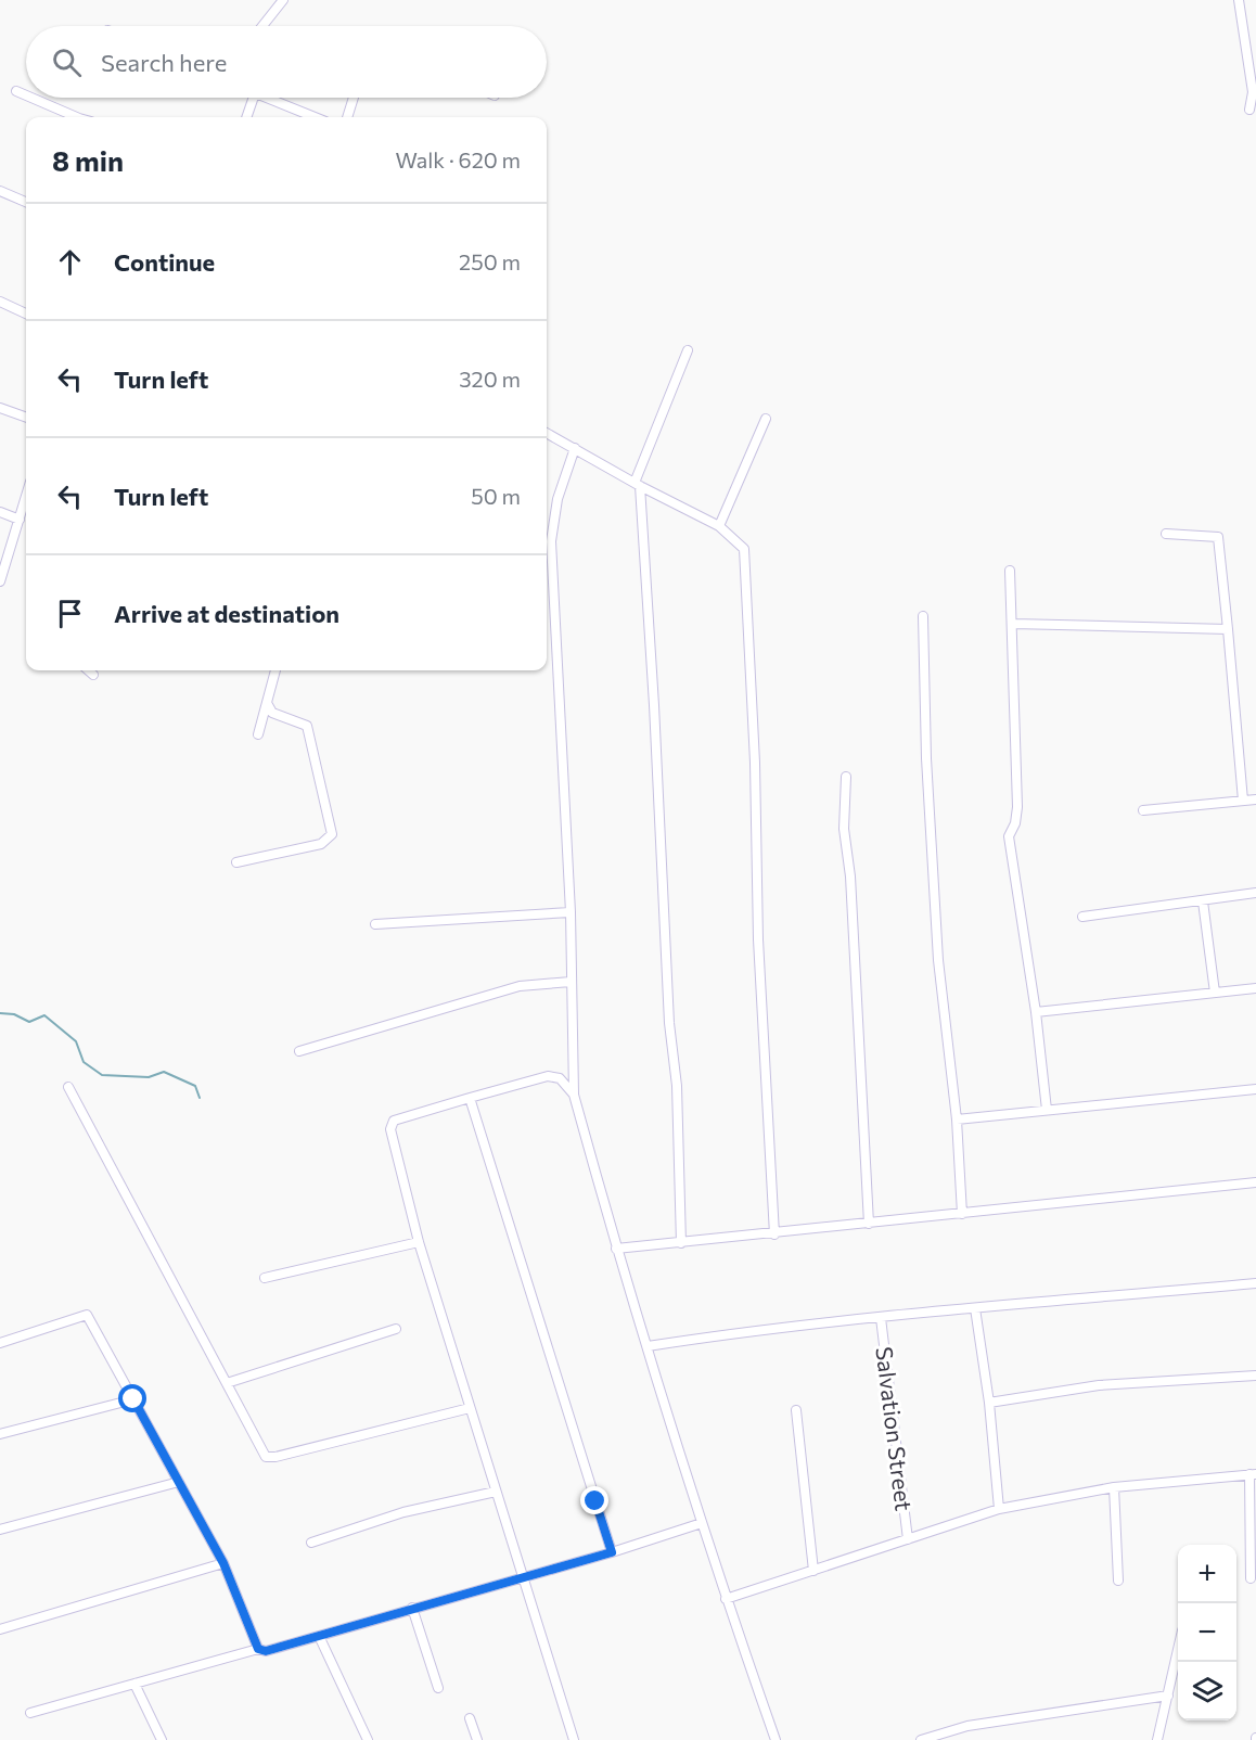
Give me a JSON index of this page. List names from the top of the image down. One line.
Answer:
{"streets":{"street":["Salvation Street"]},"page":{"search":"Search here","heading":["8 min","Walk · 620 m"],"list":[["Continue","250 m"],["Turn left","320 m"],["Turn left","50 m"],"Arrive at destination"],"map_buttons":["+","−"]}}
